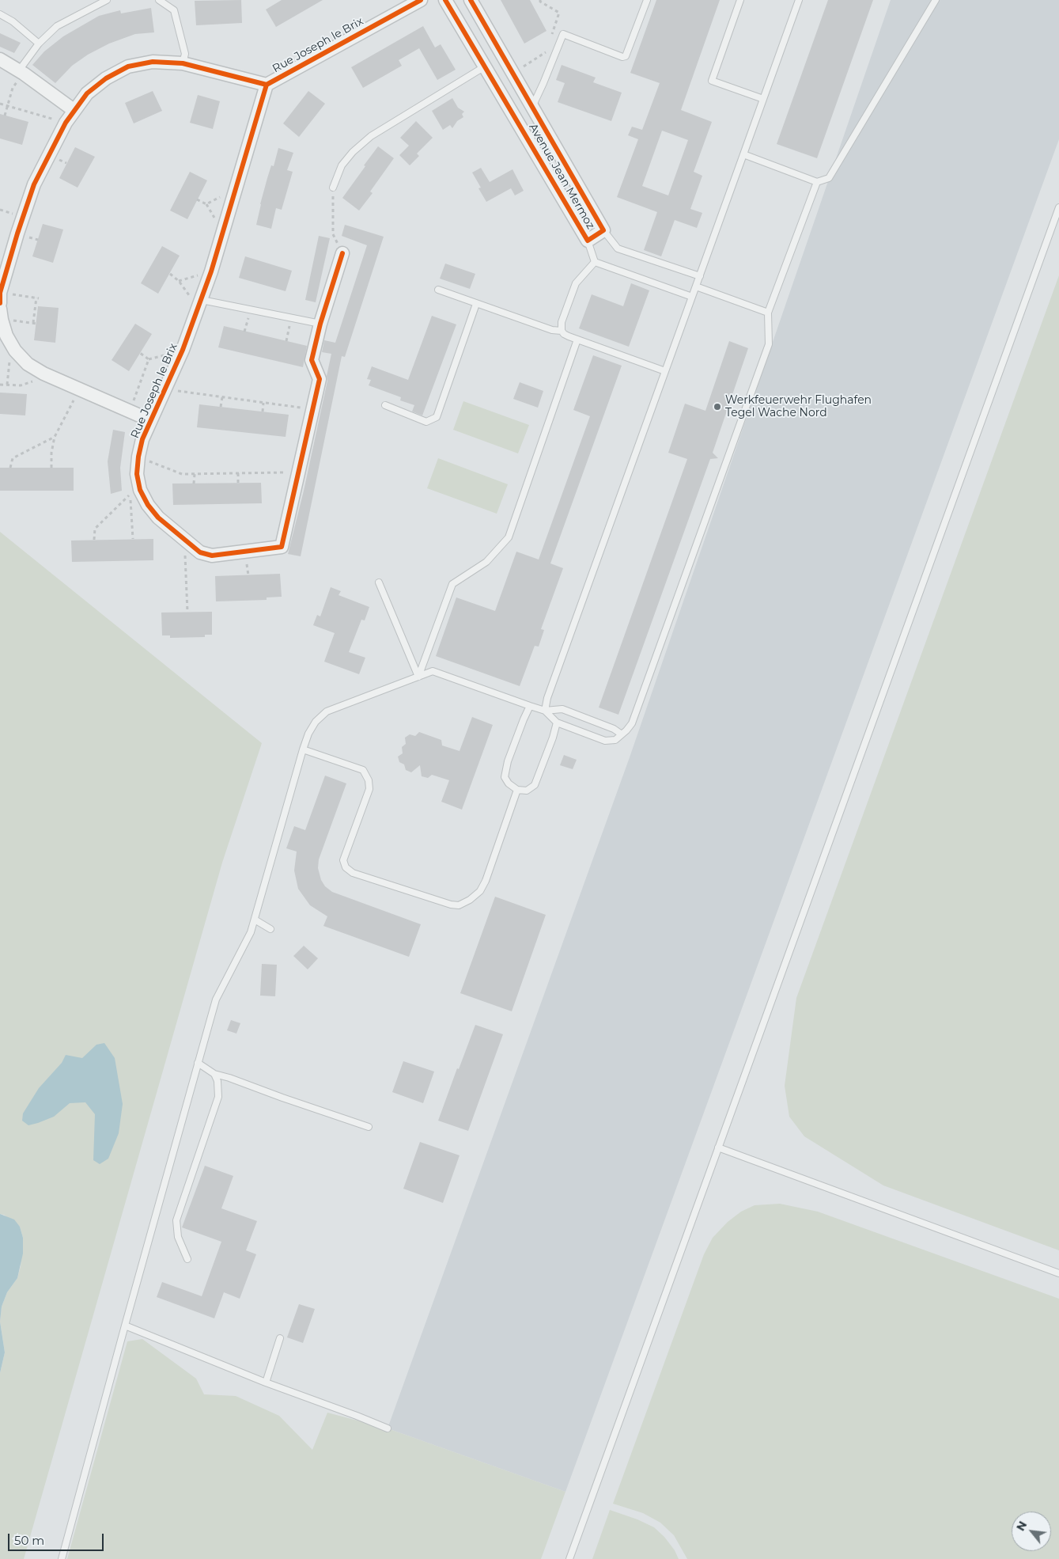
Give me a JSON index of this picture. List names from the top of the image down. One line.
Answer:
{"streets":{"street":["Rue Joseph le Brix","Avenue Jean Mermoz"]},"places":["Werkfeuerwehr Flughafen Tegel Wache Nord"],"scale_bar":"50 m","north":"top left"}
